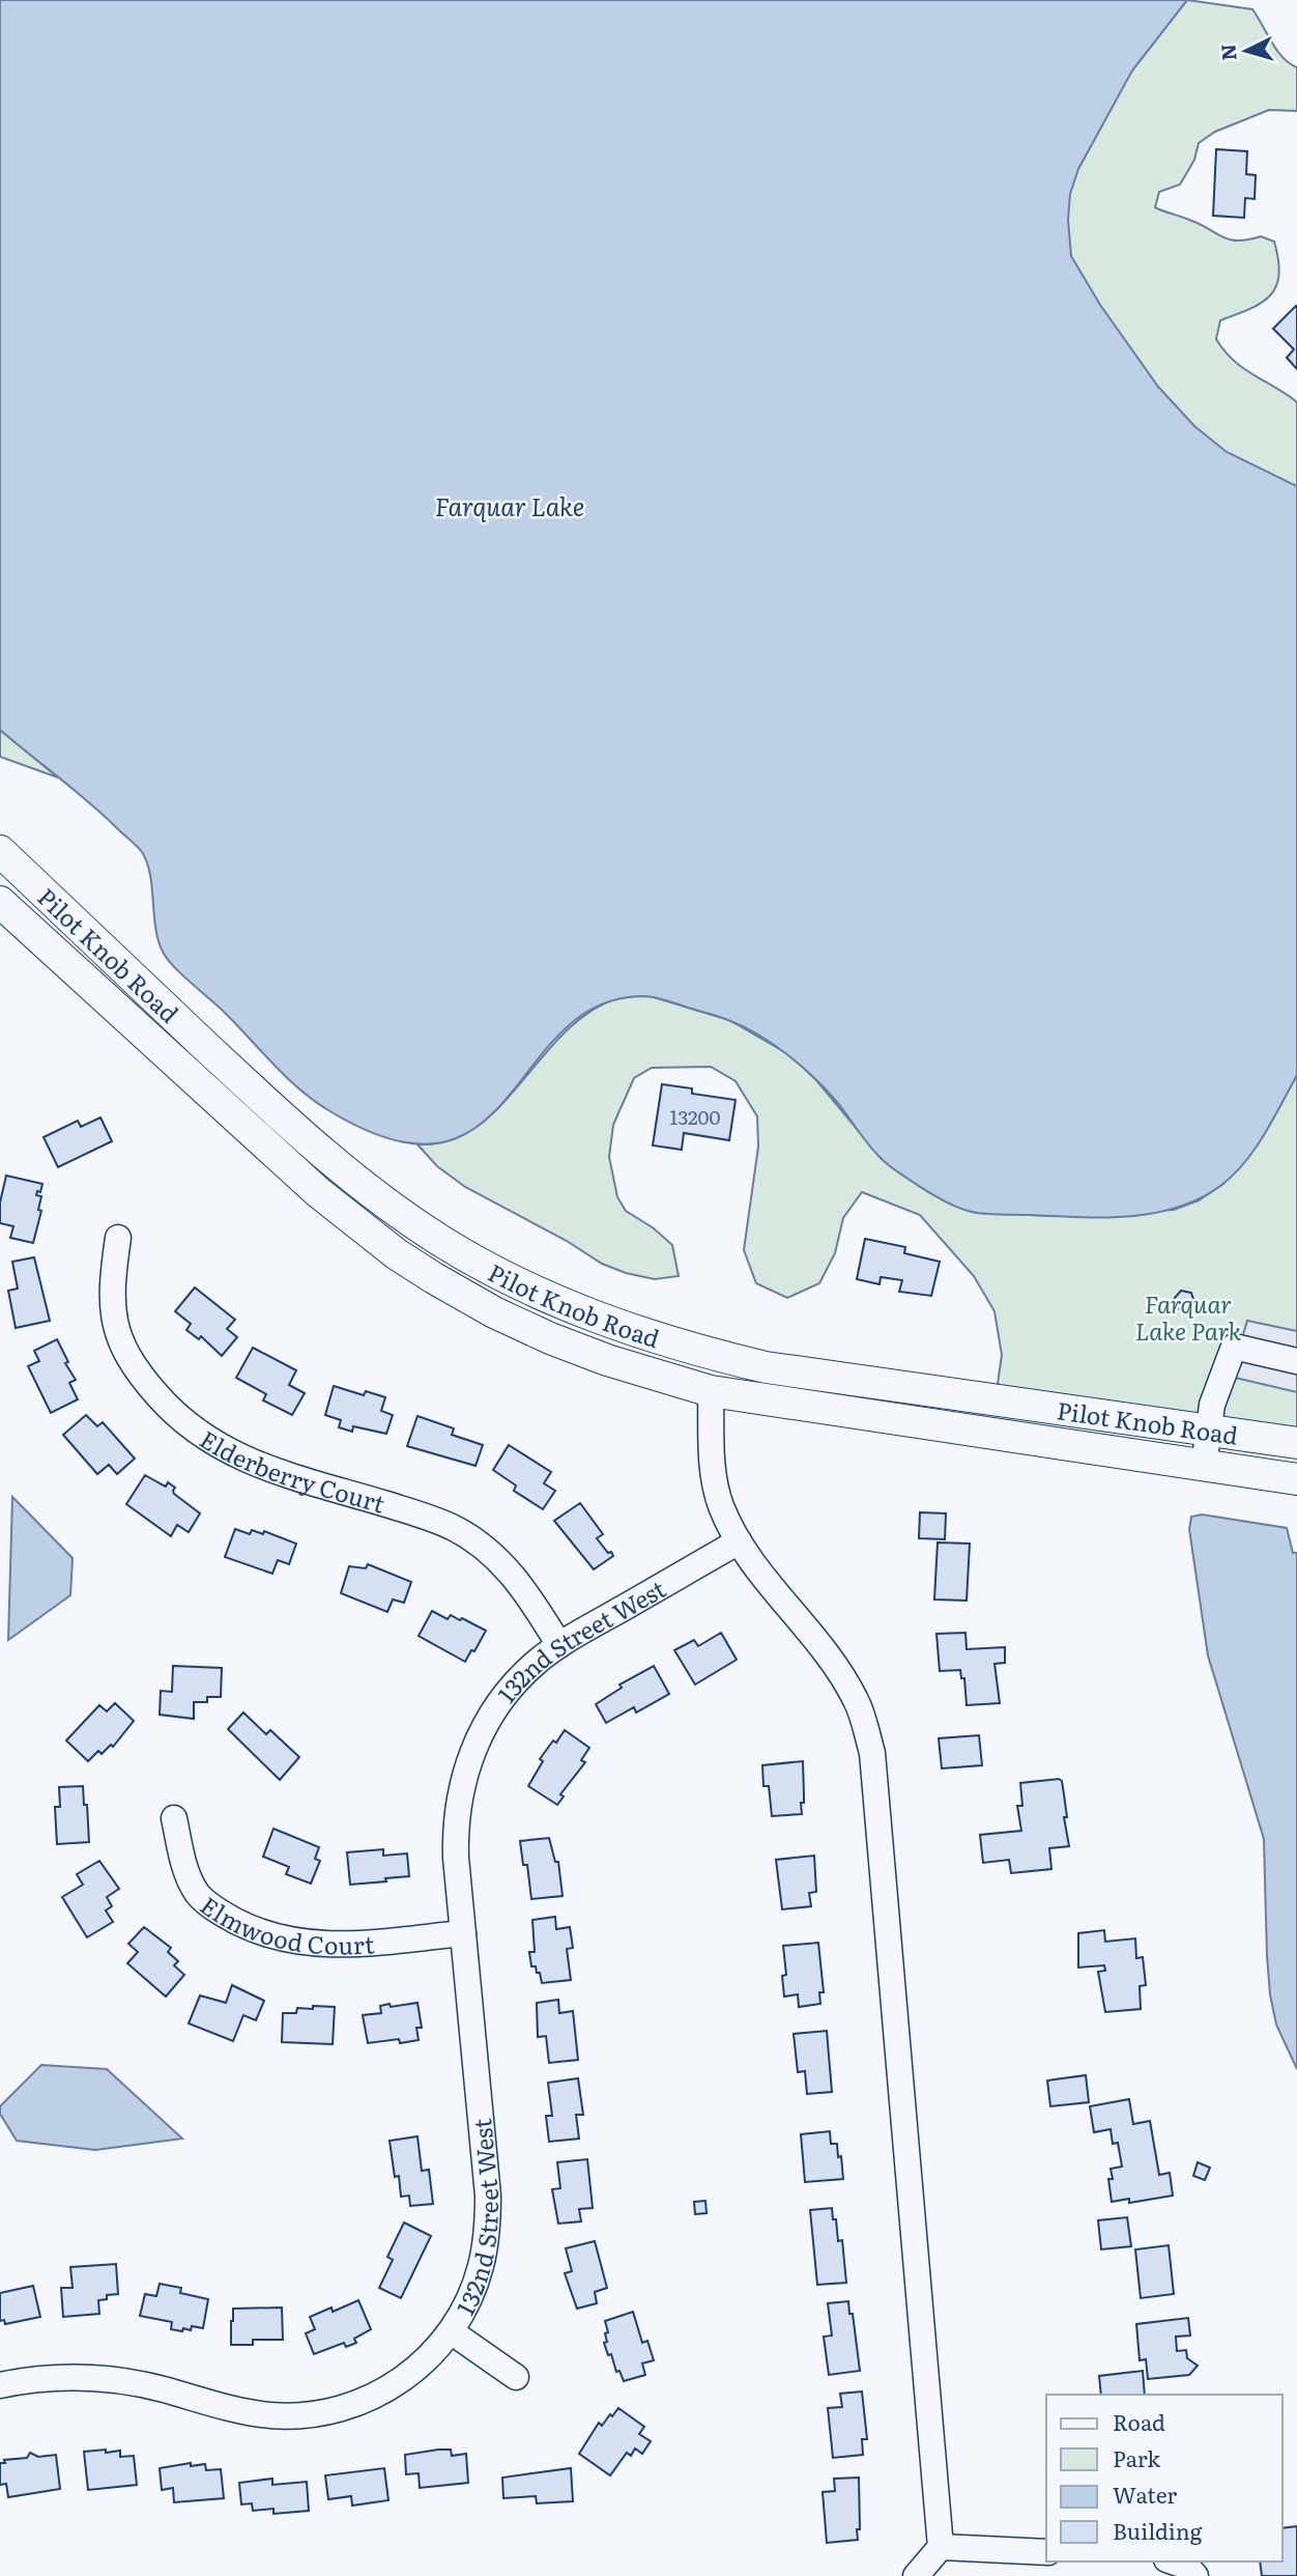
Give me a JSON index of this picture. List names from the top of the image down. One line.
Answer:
{"streets":{"main road":["Pilot Knob Road"],"street":["Elderberry Court","132nd Street West","Elmwood Court"]},"crossings":[["Elderberry Court","132nd Street West"],["132nd Street West","Elmwood Court"]],"water":["Farquar Lake"],"parks":["Farquar Lake Park"],"house_numbers":["13200"],"legend":["Road","Park","Water","Building"],"north":"left"}
